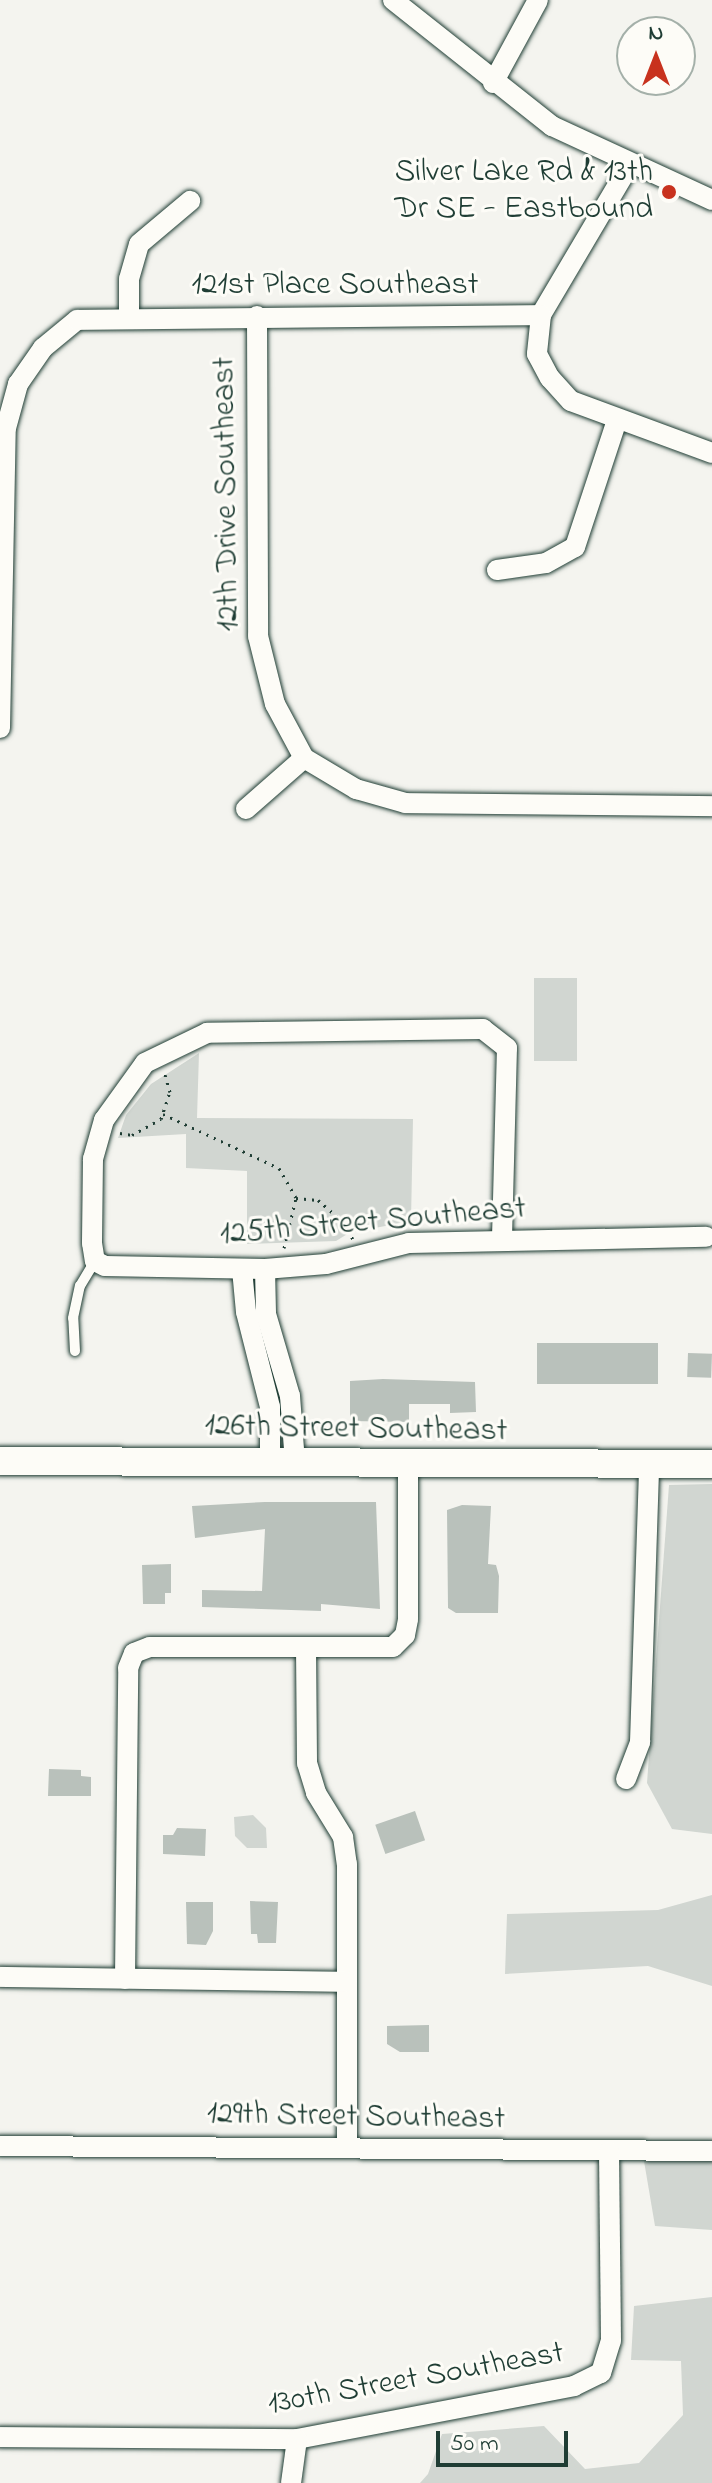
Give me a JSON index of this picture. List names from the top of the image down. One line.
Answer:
{"streets":{"street":["121st Place Southeast","12th Drive Southeast","125th Street Southeast","126th Street Southeast","129th Street Southeast","130th Street Southeast"]},"crossings":[["121st Place Southeast","12th Drive Southeast"],["129th Street Southeast","130th Street Southeast"]],"places":["Silver Lake Rd & 13th Dr SE - Eastbound"],"scale_bar":"50 m","north":"top"}
